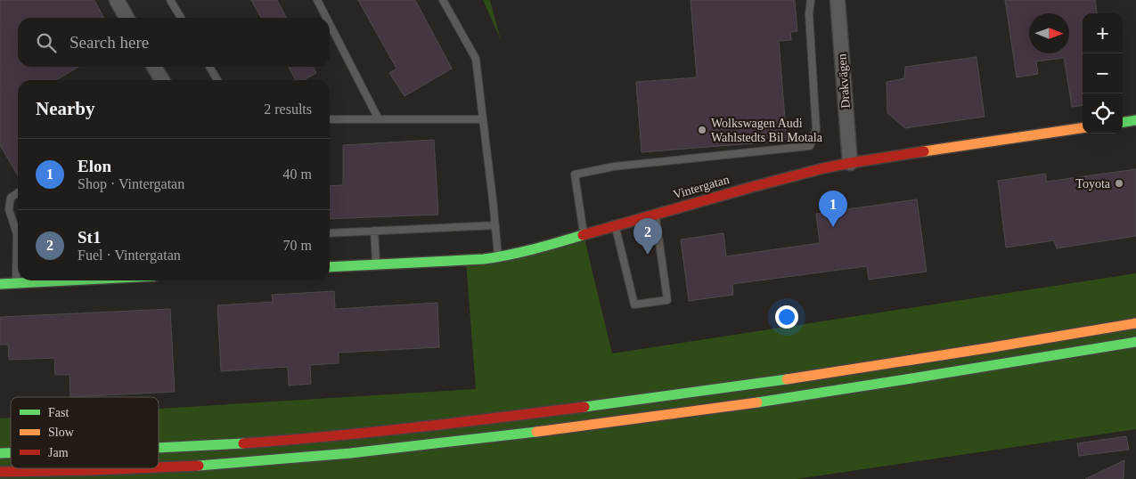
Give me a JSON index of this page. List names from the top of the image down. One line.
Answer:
{"streets":{"main road":["Vintergatan"],"street":["Drakvägen"]},"crossings":[["Drakvägen","Vintergatan"]],"places":["Wolkswagen Audi Wahlstedts Bil Motala","Toyota"],"legend":["Fast","Slow","Jam"],"north":"right","page":{"map_buttons":["+","−"],"search":"Search here","heading":["Nearby","2 results"],"list":[{"mark":"1","name":"Elon","note":"Shop · Vintergatan","value":"40 m"},{"mark":"2","name":"St1","note":"Fuel · Vintergatan","value":"70 m"}],"pins":["1","2"]}}
